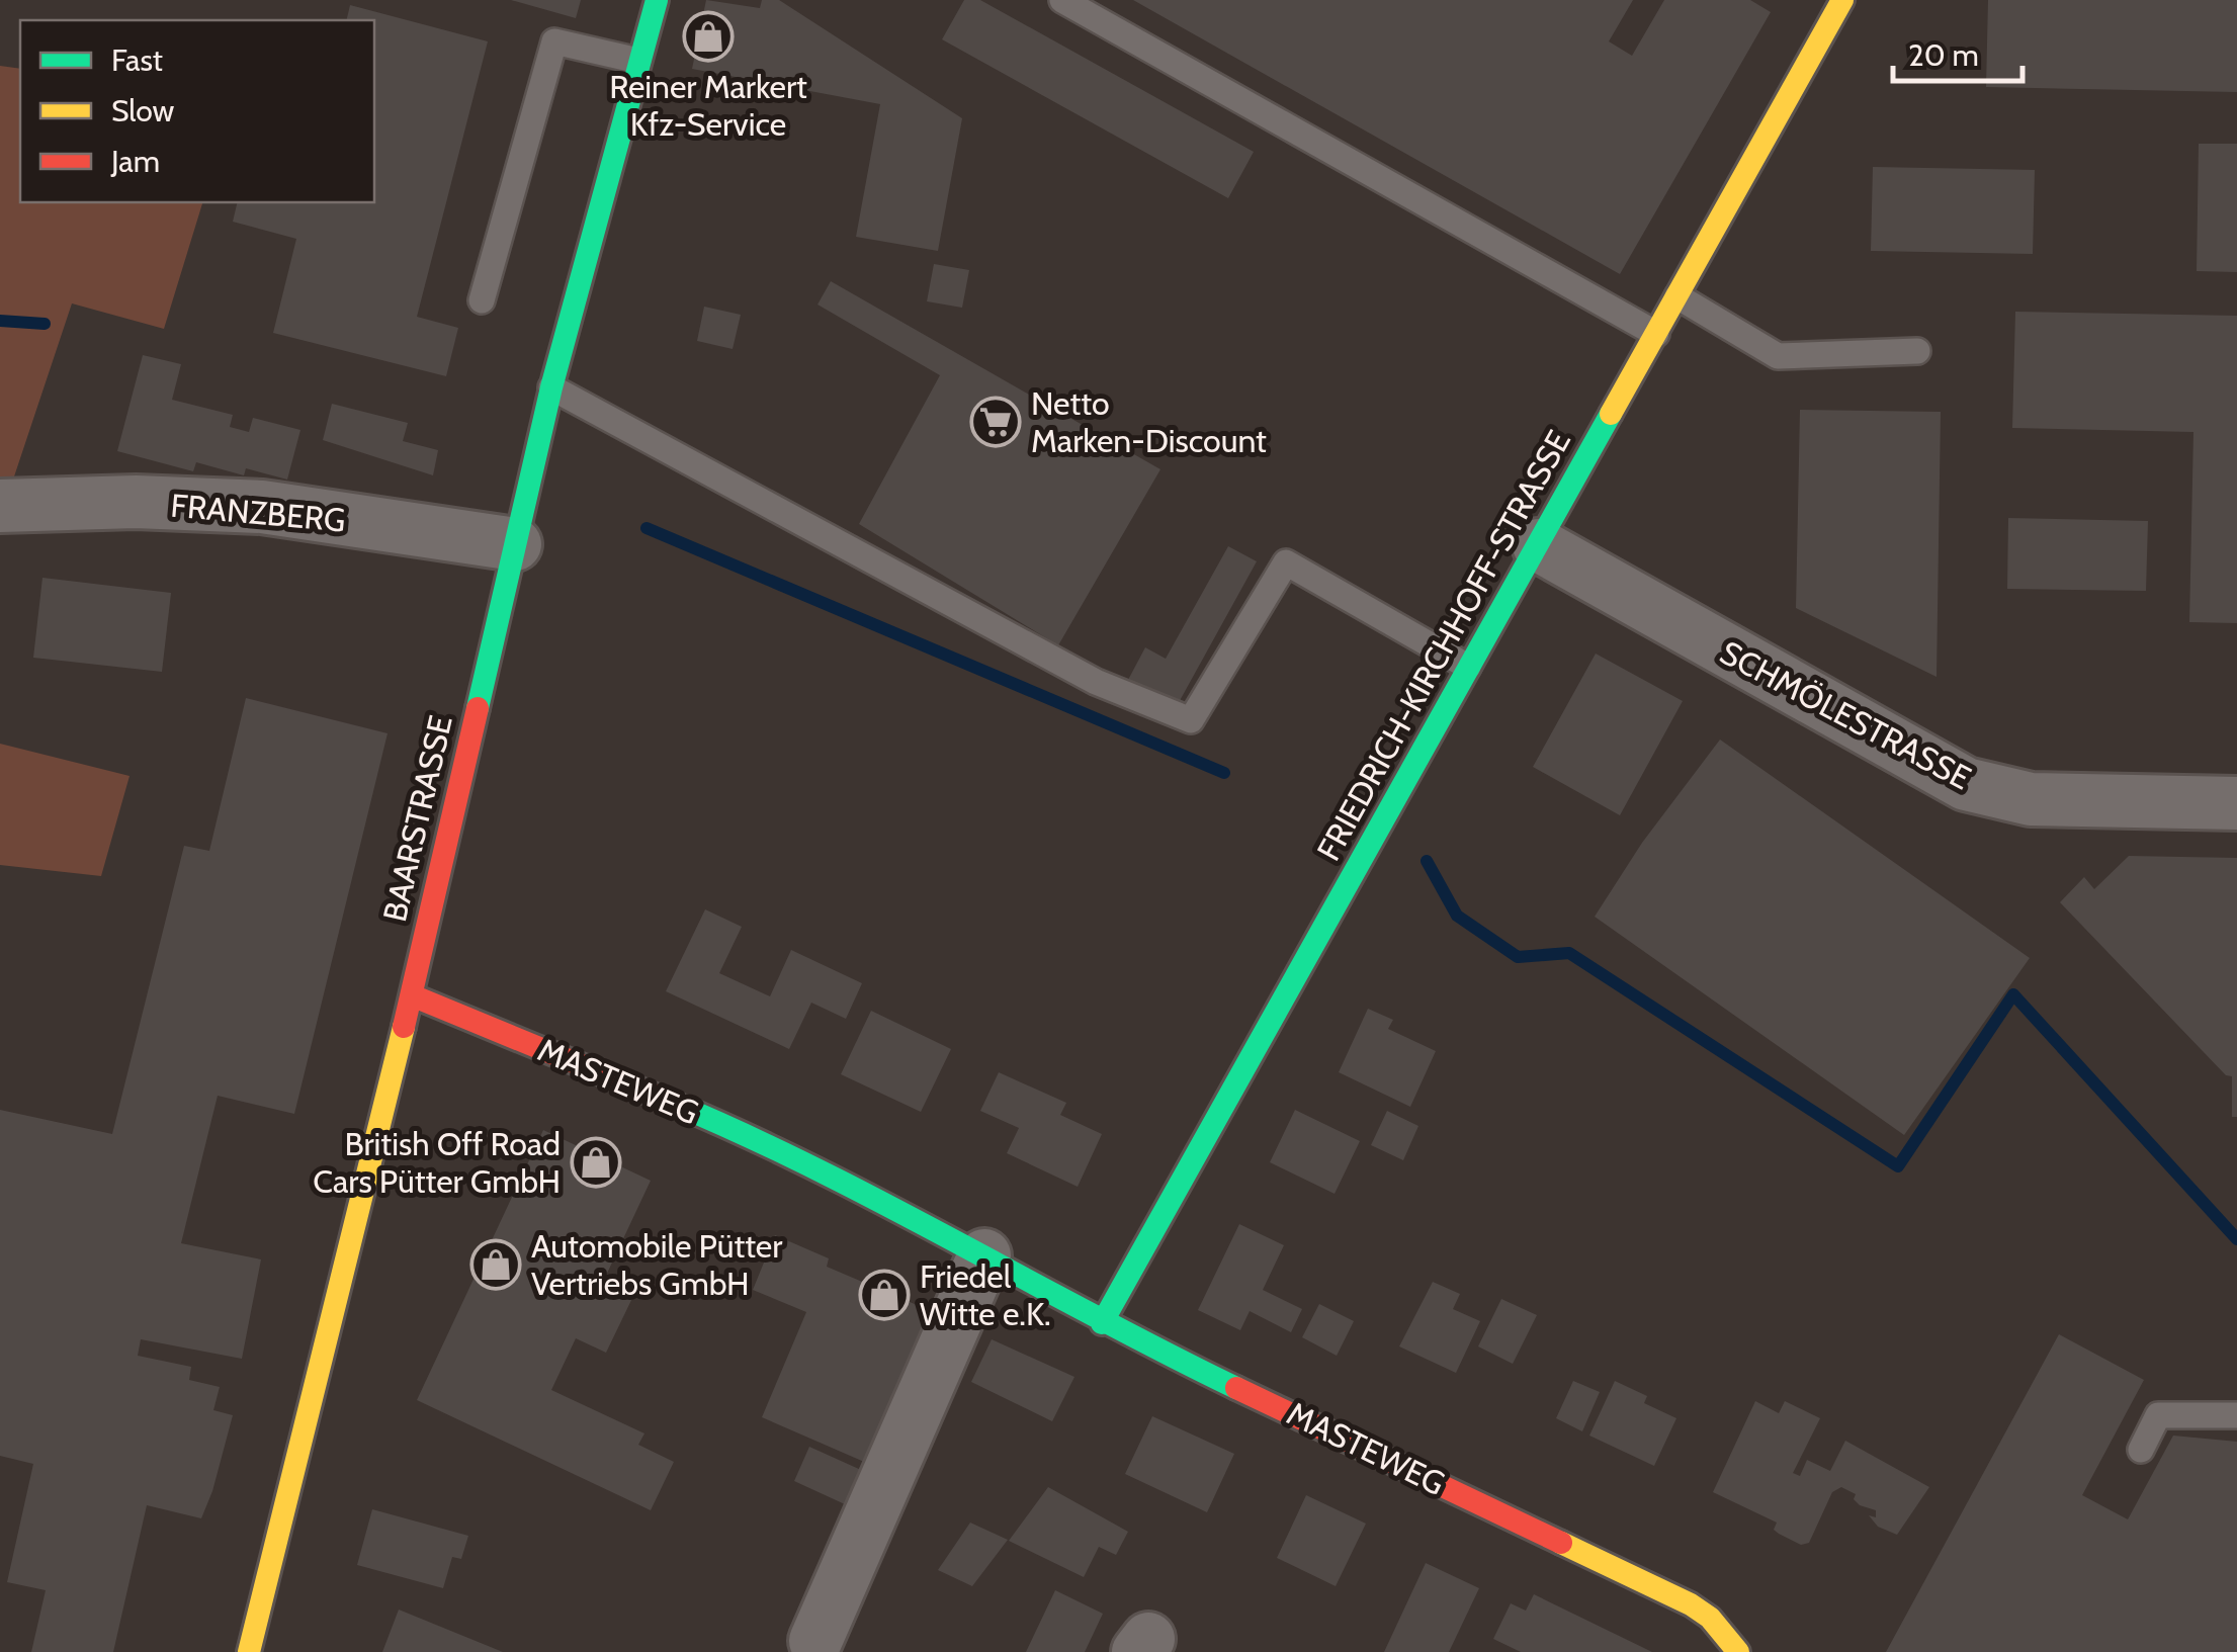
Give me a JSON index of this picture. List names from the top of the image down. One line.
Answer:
{"streets":{"street":["FRANZBERG","FRIEDRICH-KIRCHHOFF-STRASSE","SCHMÖLESTRASSE","BAARSTRASSE","MASTEWEG"]},"crossings":[["FRANZBERG","BAARSTRASSE"],["FRIEDRICH-KIRCHHOFF-STRASSE","SCHMÖLESTRASSE"],["FRIEDRICH-KIRCHHOFF-STRASSE","MASTEWEG"],["BAARSTRASSE","MASTEWEG"]],"places":{"shop":["Reiner Markert Kfz-Service","British Off Road Cars Pütter GmbH","Automobile Pütter Vertriebs GmbH","Friedel Witte e.K."],"supermarket":["Netto Marken-Discount"]},"legend":["Fast","Slow","Jam"],"scale_bar":"20 m"}
